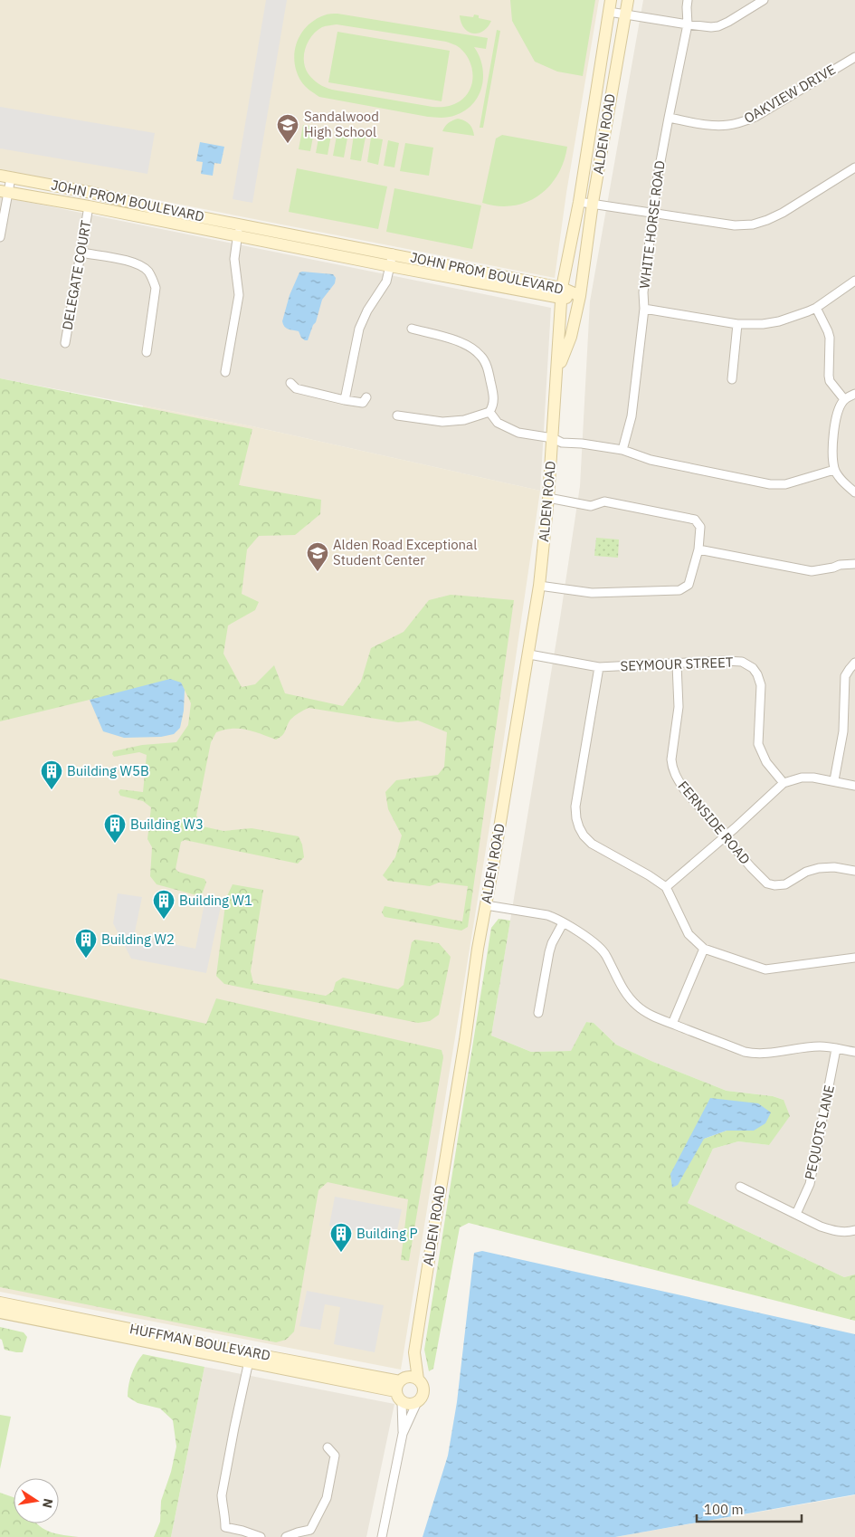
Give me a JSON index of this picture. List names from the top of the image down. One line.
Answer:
{"streets":{"street":["OAKVIEW DRIVE","ALDEN ROAD","JOHN PROM BOULEVARD","WHITE HORSE ROAD","DELEGATE COURT","SEYMOUR STREET","FERNSIDE ROAD","PEQUOTS LANE","HUFFMAN BOULEVARD"]},"crossings":[["OAKVIEW DRIVE","WHITE HORSE ROAD"],["ALDEN ROAD","JOHN PROM BOULEVARD"],["ALDEN ROAD","SEYMOUR STREET"],["ALDEN ROAD","HUFFMAN BOULEVARD"],["JOHN PROM BOULEVARD","DELEGATE COURT"],["SEYMOUR STREET","FERNSIDE ROAD"]],"places":{"school or university":["Sandalwood High School","Alden Road Exceptional Student Center"],"building":["Building W5B","Building W3","Building W1","Building W2","Building P"]},"scale_bar":"100 m","north":"right"}
